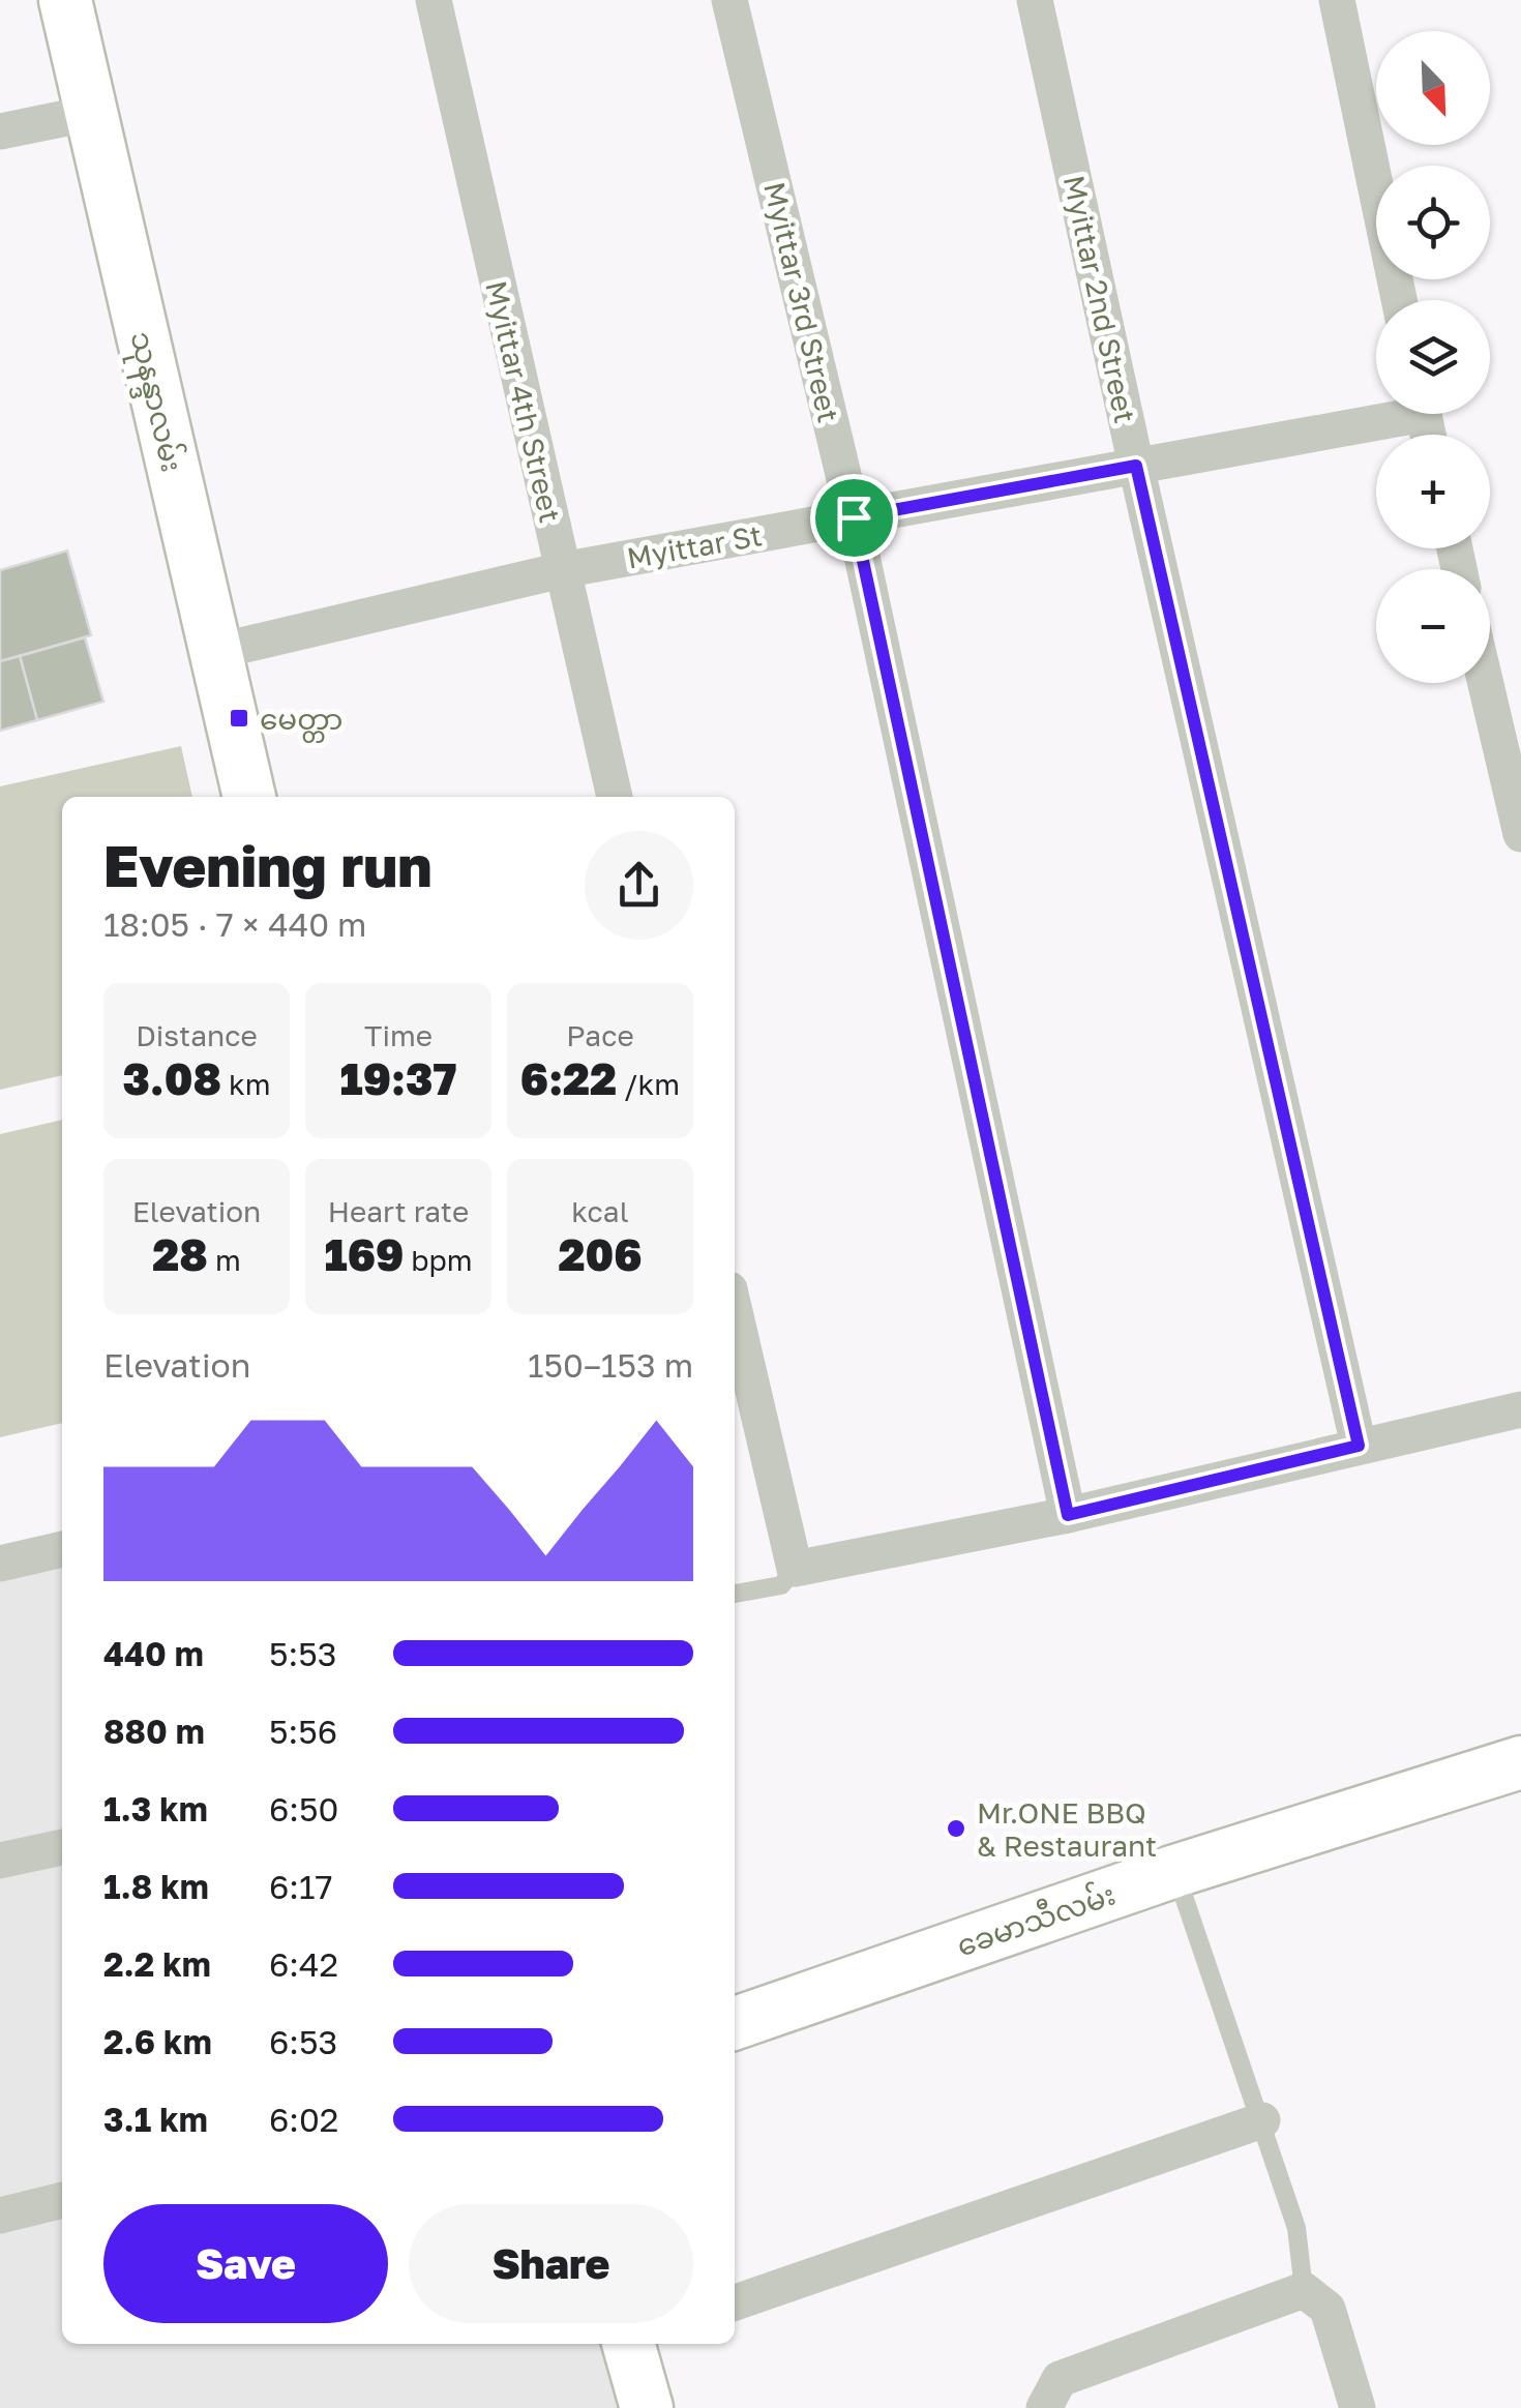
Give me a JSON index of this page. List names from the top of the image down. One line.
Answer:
{"streets":{"main road":["သုနန္ဒာလမ်း","ခေမာသီလမ်း"],"street":["Myittar 2nd Street","Myittar 3rd Street","Myittar 4th Street","Myittar St"]},"crossings":[["Myittar 2nd Street","Myittar St"],["Myittar 3rd Street","Myittar St"],["သုနန္ဒာလမ်း","Myittar St"],["Myittar 4th Street","Myittar St"]],"places":{"transit":["မေတ္တာ"],"other":["Mr.ONE BBQ & Restaurant"]},"north":"bottom right","page":{"map_buttons":["+","−"],"heading":["Evening run","18:05 · 7 × 440 m"],"stats":[["Distance","3.08 km"],["Time","19:37"],["Pace","6:22 /km"],["Elevation","28 m"],["Heart rate","169 bpm"],["kcal","206"]],"chart":["Elevation","150–153 m"],"list":[{"name":"440 m","note":"5:53"},{"name":"880 m","note":"5:56"},{"name":"1.3 km","note":"6:50"},{"name":"1.8 km","note":"6:17"},{"name":"2.2 km","note":"6:42"},{"name":"2.6 km","note":"6:53"},{"name":"3.1 km","note":"6:02"}],"buttons":["Save","Share"]}}
